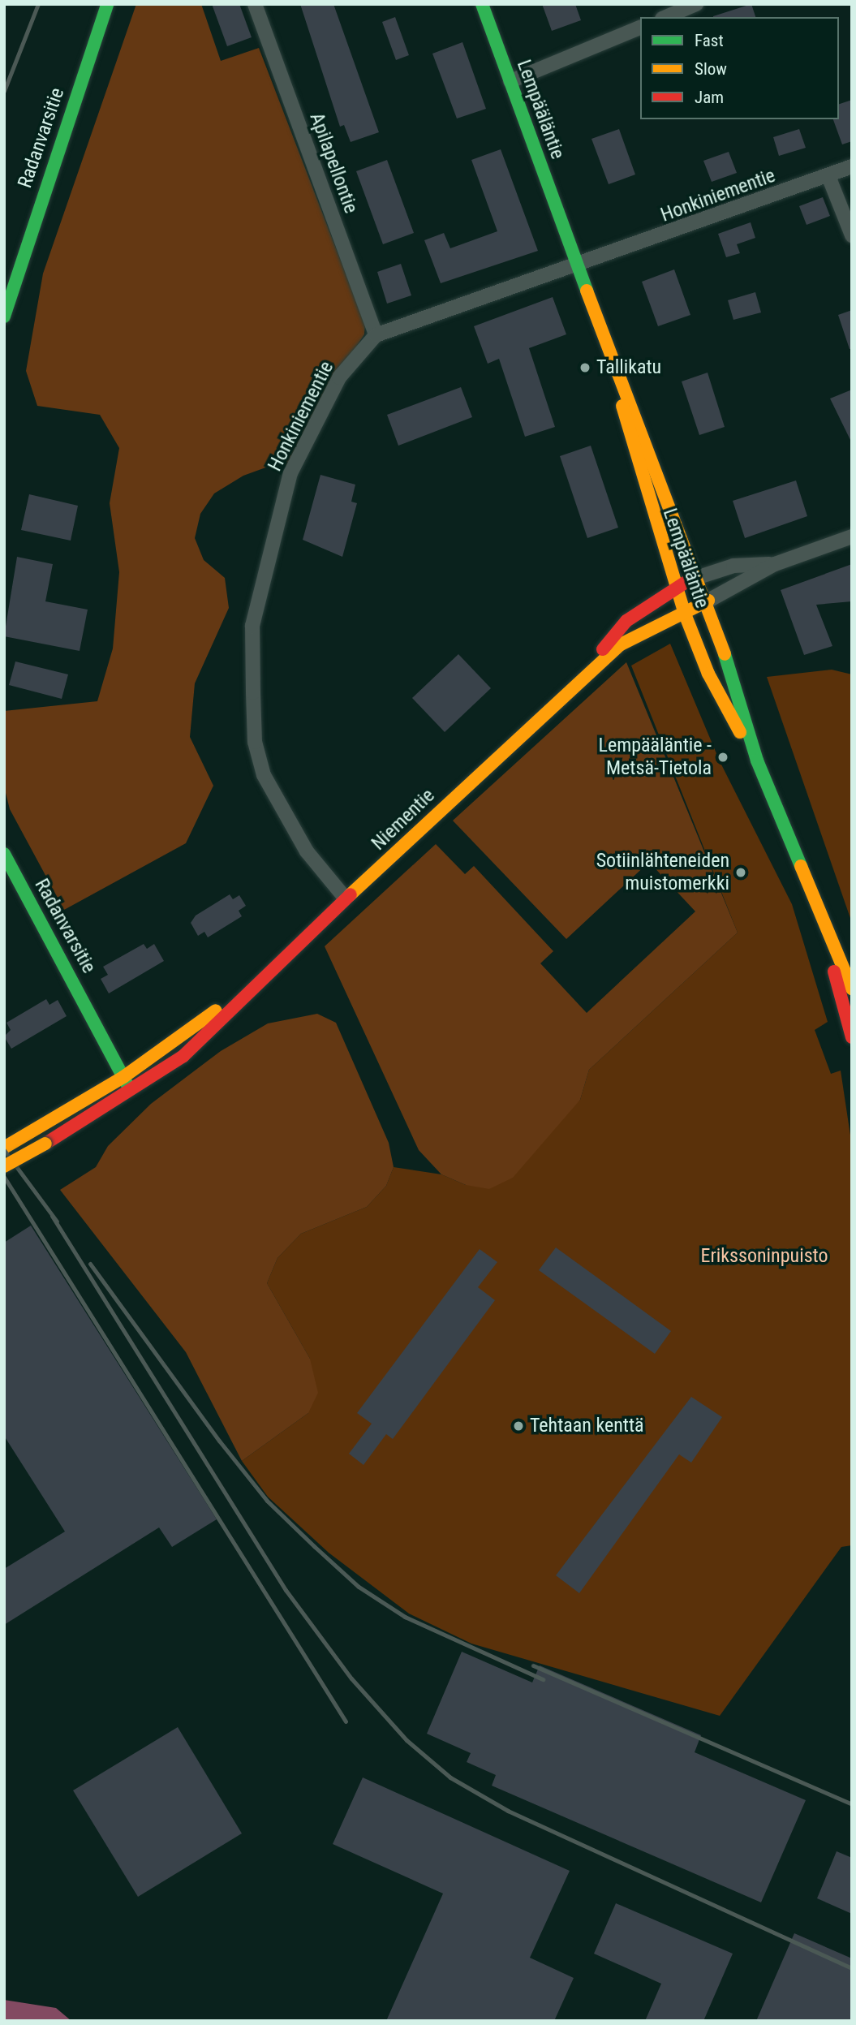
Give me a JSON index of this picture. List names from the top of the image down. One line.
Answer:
{"streets":{"main road":["Lempääläntie","Radanvarsitie","Niementie"],"street":["Apilapellontie","Honkiniementie"]},"crossings":[["Lempääläntie","Honkiniementie"],["Lempääläntie","Niementie"],["Radanvarsitie","Niementie"],["Apilapellontie","Honkiniementie"],["Honkiniementie","Niementie"]],"parks":["Erikssoninpuisto"],"places":["Tallikatu","Lempääläntie - Metsä-Tietola","Sotiinlähteneiden muistomerkki","Tehtaan kenttä"],"legend":["Fast","Slow","Jam"]}
